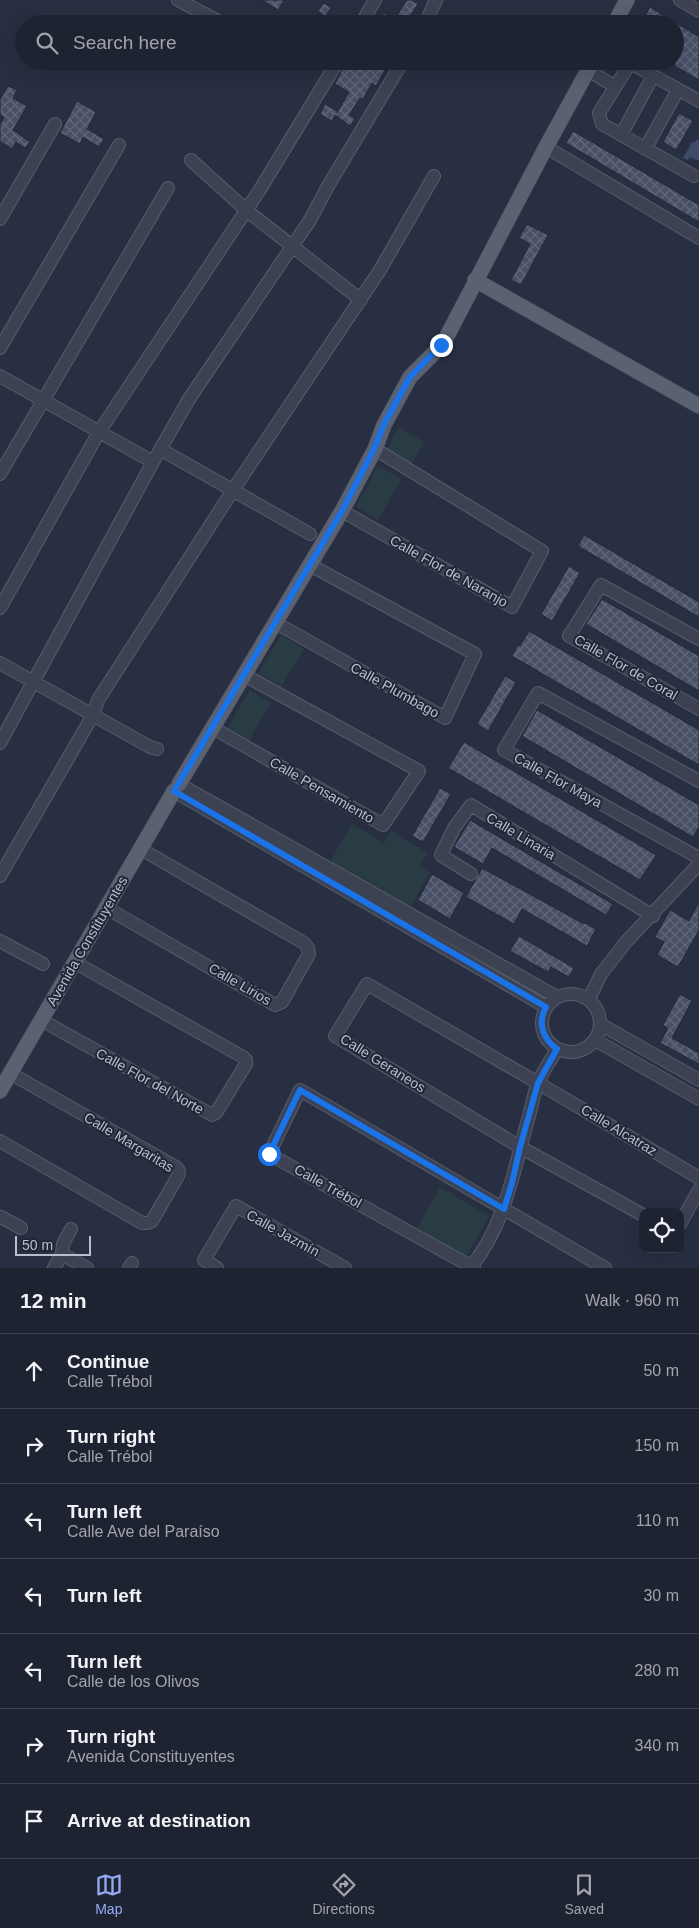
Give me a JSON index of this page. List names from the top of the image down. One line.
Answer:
{"streets":{"main road":["Avenida Constituyentes"],"street":["Calle Flor de Naranjo","Calle Flor de Coral","Calle Plumbago","Calle Flor Maya","Calle Pensamiento","Calle Linaria","Calle Lirios","Calle Geraneos","Calle Flor del Norte","Calle Alcatraz","Calle Margaritas","Calle Trébol","Calle Jazmín"]},"crossings":[["Calle Flor de Naranjo","Avenida Constituyentes"],["Calle Plumbago","Avenida Constituyentes"],["Calle Pensamiento","Avenida Constituyentes"],["Avenida Constituyentes","Calle Lirios"],["Avenida Constituyentes","Calle Flor del Norte"],["Avenida Constituyentes","Calle Margaritas"],["Calle Geraneos","Calle Alcatraz"]],"scale_bar":"50 m","page":{"search":"Search here","scale":"50 m","heading":["12 min","Walk · 960 m"],"list":[["Continue","Calle Trébol","50 m"],["Turn right","Calle Trébol","150 m"],["Turn left","Calle Ave del Paraíso","110 m"],["Turn left","30 m"],["Turn left","Calle de los Olivos","280 m"],["Turn right","Avenida Constituyentes","340 m"],"Arrive at destination"],"nav":["Map","Directions","Saved"]}}
